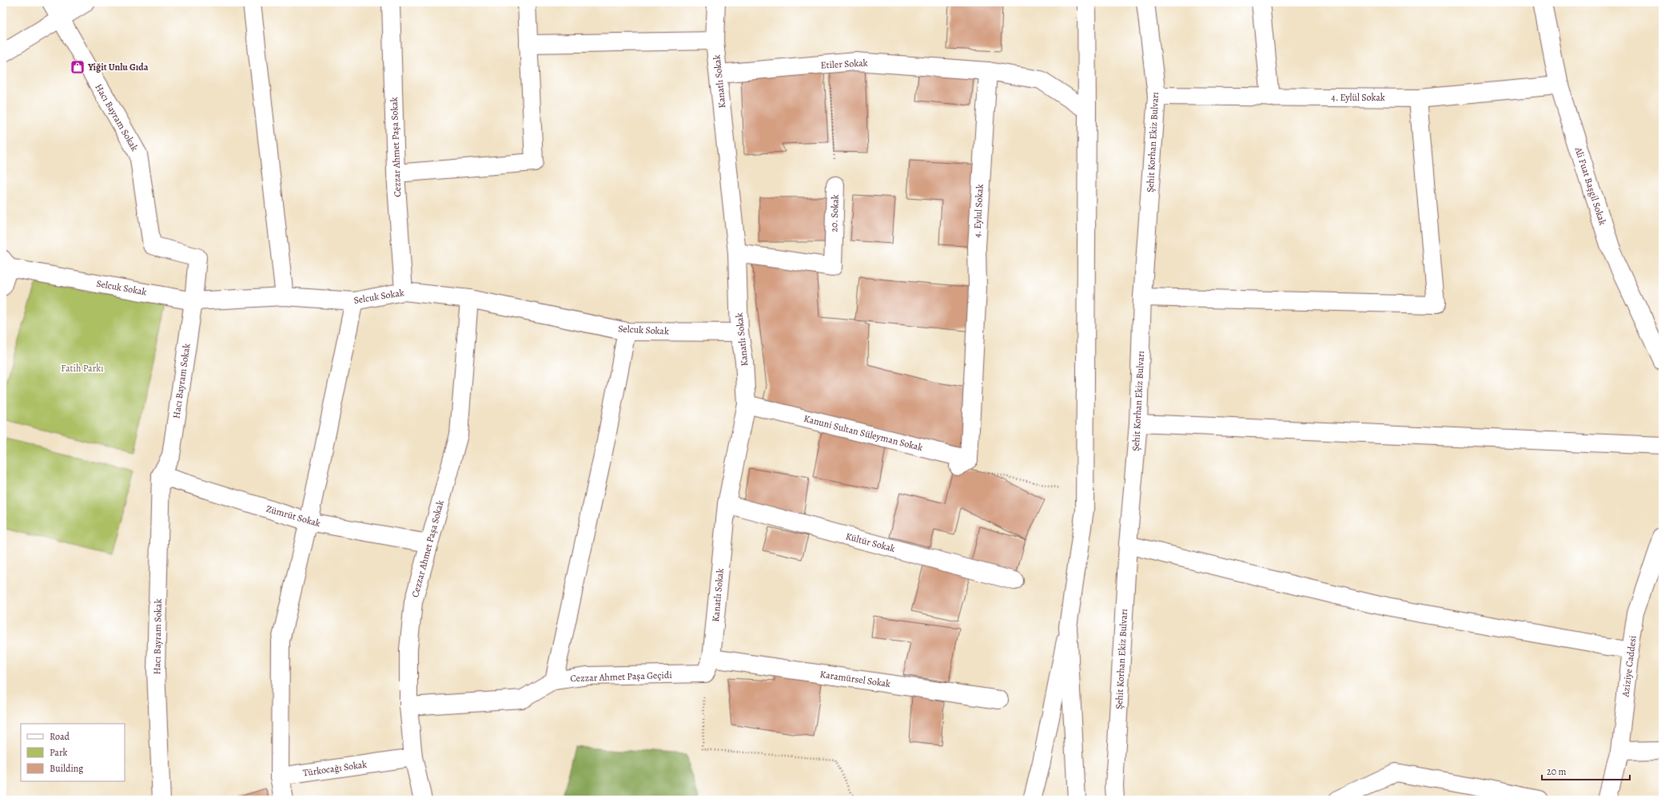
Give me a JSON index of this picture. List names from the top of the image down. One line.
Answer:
{"streets":{"street":["Etiler Sokak","Kanatlı Sokak","4. Eylül Sokak","Hacı Bayram Sokak","Şehit Korhan Ekiz Bulvarı","Cezzar Ahmet Paşa Sokak","Ali Fuat Başgil Sokak","4. Eylul Sokak","20. Sokak","Selcuk Sokak","Kanuni Sultan Süleyman Sokak","Zümrüt Sokak","Kültür Sokak","Aziziye Caddesi","Cezzar Ahmet Paşa Geçidi","Karamürsel Sokak","Türkocağı Sokak"]},"crossings":[["Etiler Sokak","Kanatlı Sokak"],["Etiler Sokak","4. Eylul Sokak"],["Etiler Sokak","20. Sokak"],["Kanatlı Sokak","20. Sokak"],["Kanatlı Sokak","Selcuk Sokak"],["Kanatlı Sokak","Kanuni Sultan Süleyman Sokak"],["Kanatlı Sokak","Kültür Sokak"],["Kanatlı Sokak","Cezzar Ahmet Paşa Geçidi"],["Kanatlı Sokak","Karamürsel Sokak"],["4. Eylül Sokak","Şehit Korhan Ekiz Bulvarı"],["4. Eylül Sokak","Ali Fuat Başgil Sokak"],["Hacı Bayram Sokak","Selcuk Sokak"],["Hacı Bayram Sokak","Zümrüt Sokak"],["Cezzar Ahmet Paşa Sokak","Selcuk Sokak"],["Cezzar Ahmet Paşa Sokak","Zümrüt Sokak"],["Cezzar Ahmet Paşa Sokak","Cezzar Ahmet Paşa Geçidi"],["Cezzar Ahmet Paşa Sokak","Türkocağı Sokak"],["4. Eylul Sokak","Kanuni Sultan Süleyman Sokak"],["Cezzar Ahmet Paşa Geçidi","Karamürsel Sokak"]],"parks":["Fatih Parkı"],"places":{"shop":["Yiğit Unlu Gıda"]},"legend":["Road","Park","Building"],"scale_bar":"20 m"}
